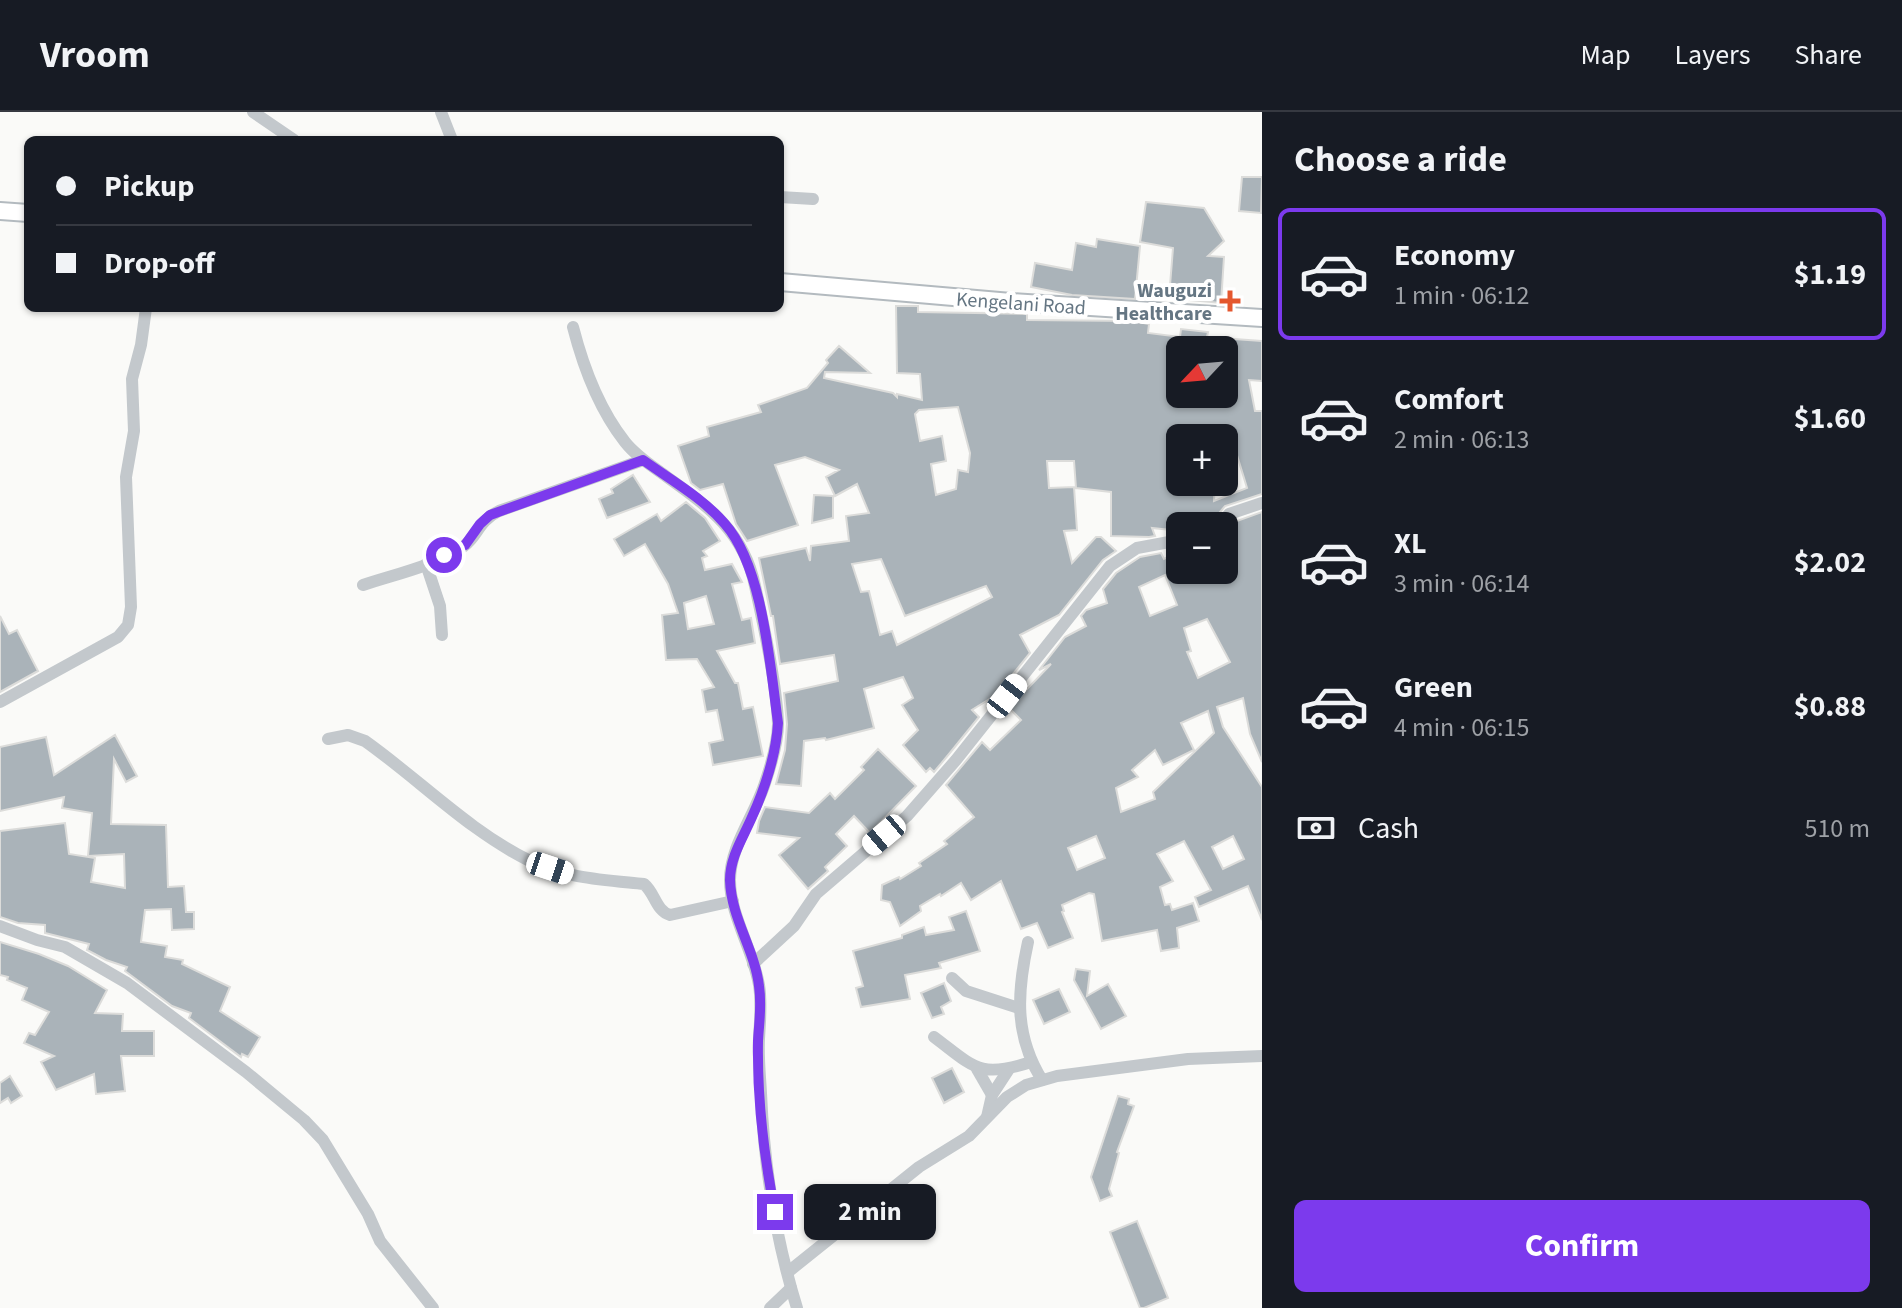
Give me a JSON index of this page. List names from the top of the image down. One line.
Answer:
{"streets":{"main road":["Kengelani Road"]},"places":{"health":["Wauguzi Healthcare"]},"north":"bottom left","page":{"header":"Vroom","nav":["Map","Layers","Share"],"heading":"Choose a ride","banner":["Pickup","Drop-off"],"list":[{"name":"Economy","note":"1 min · 06:12","value":"$1.19"},{"name":"Comfort","note":"2 min · 06:13","value":"$1.60"},{"name":"XL","note":"3 min · 06:14","value":"$2.02"},{"name":"Green","note":"4 min · 06:15","value":"$0.88"}],"map_buttons":["+","−"],"pay":["Cash","510 m"],"bubble":"2 min","buttons":"Confirm"}}
